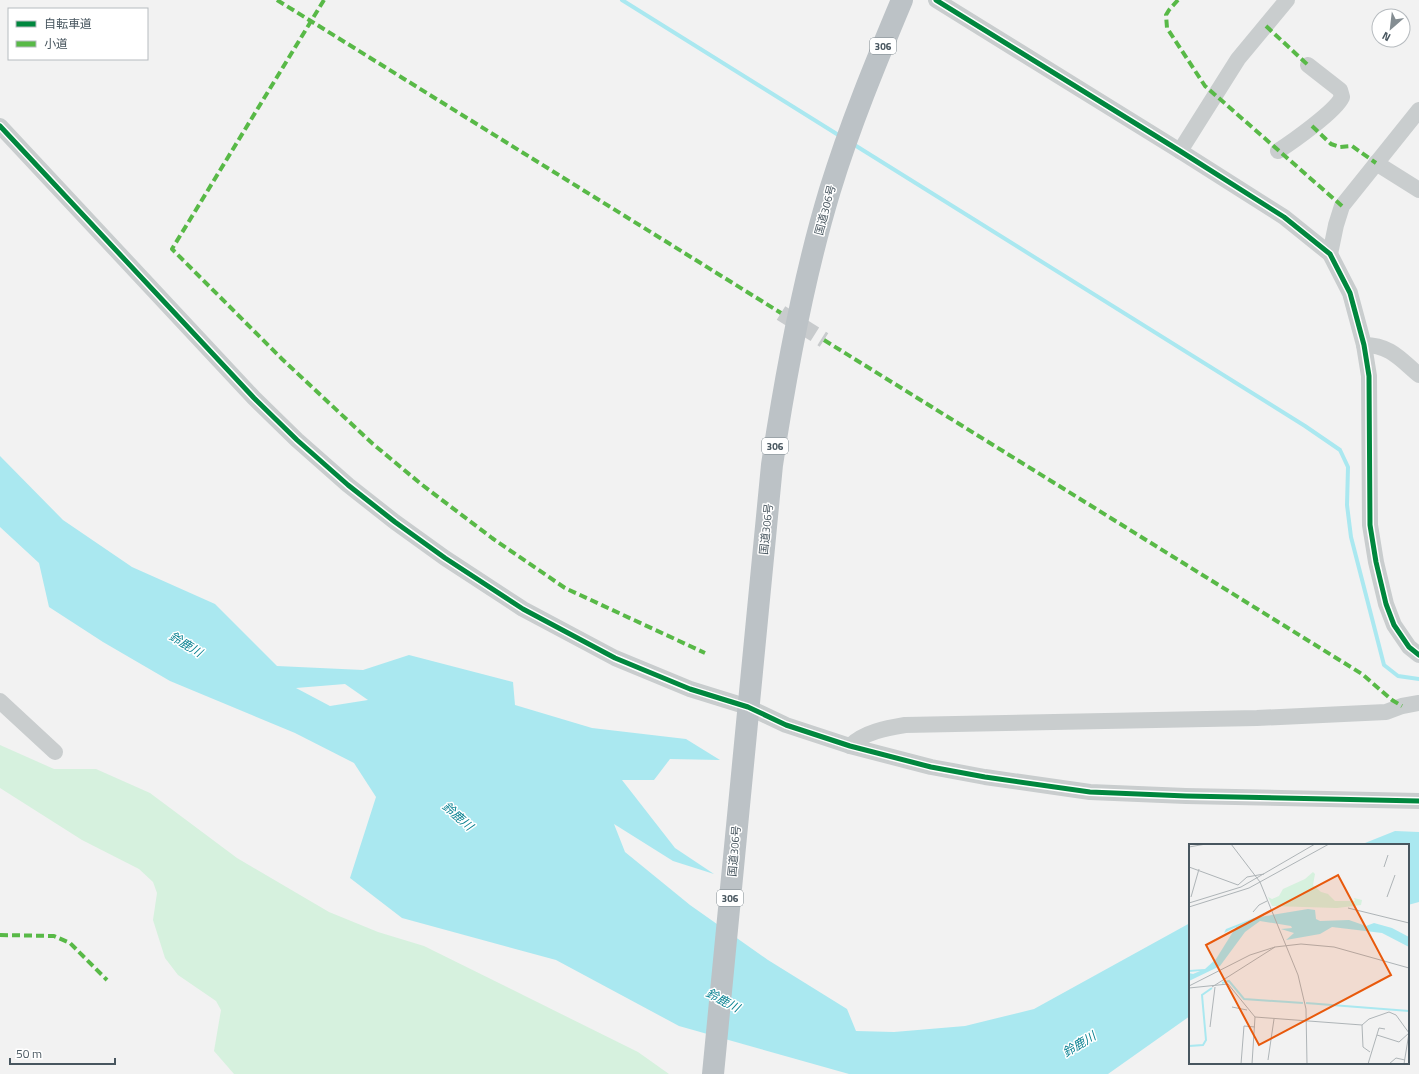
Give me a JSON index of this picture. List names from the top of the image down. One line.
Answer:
{"streets":{"highway":["306","国道306号"]},"water":["鈴鹿川"],"legend":["自転車道","小道"],"scale_bar":"50 m","north":"bottom left"}
